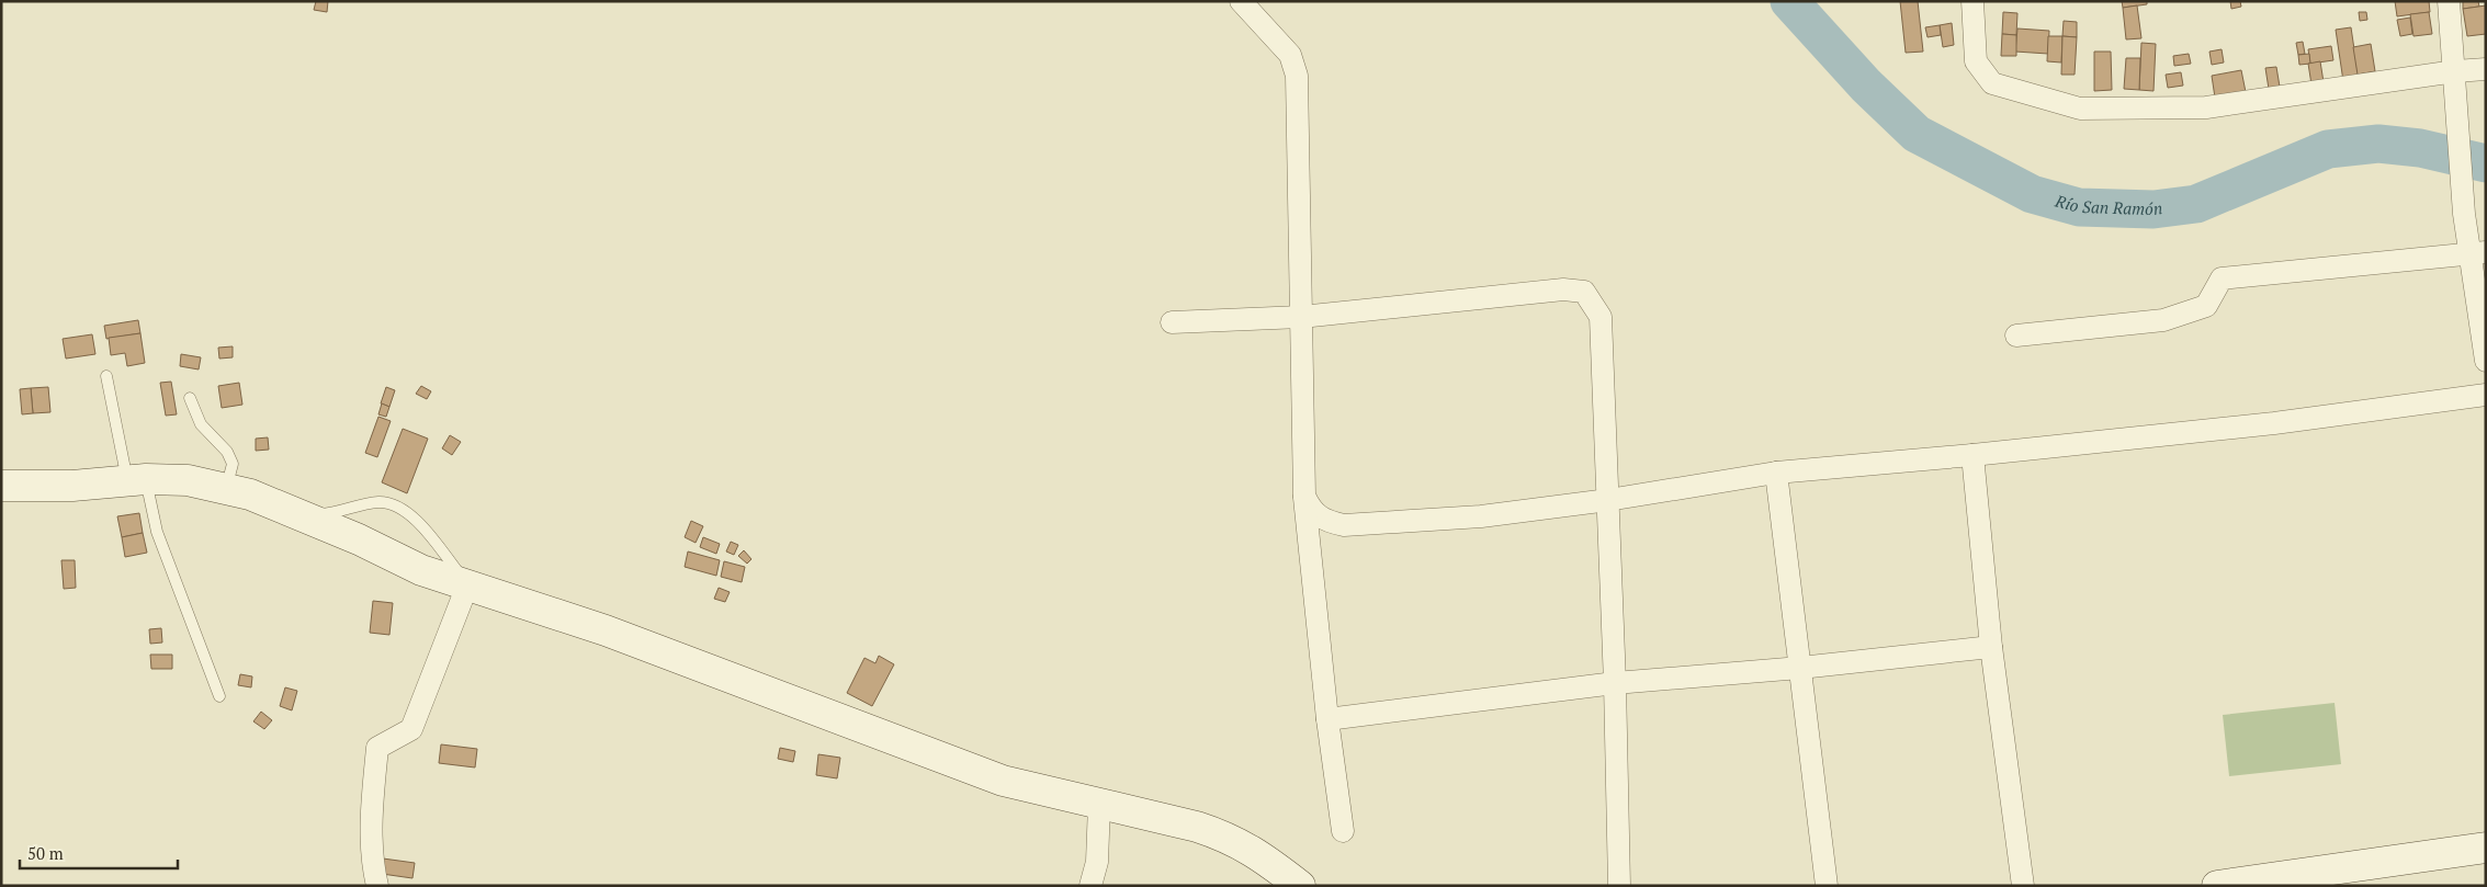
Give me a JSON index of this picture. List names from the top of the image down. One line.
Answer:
{"water":["Río San Ramón"],"scale_bar":"50 m"}
